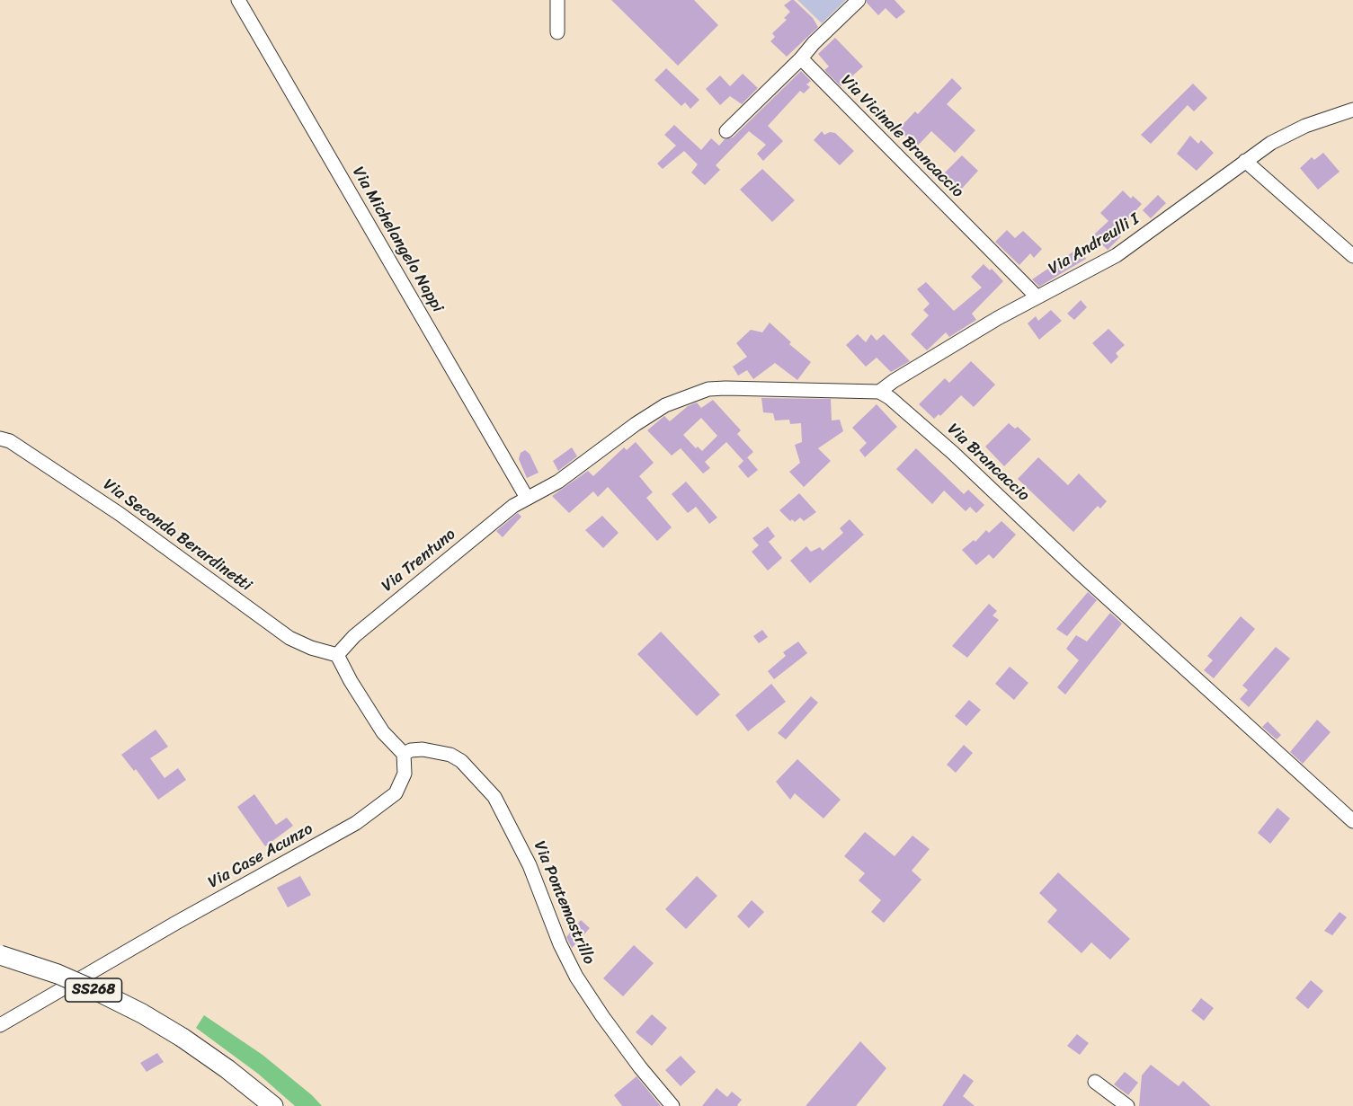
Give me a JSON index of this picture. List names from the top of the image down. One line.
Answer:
{"streets":{"highway":["SS268"],"street":["Via Vicinale Brancaccio","Via Michelangelo Nappi","Via Andreulli I","Via Brancaccio","Via Seconda Berardinetti","Via Trentuno","Via Case Acunzo","Via Pontemastrillo"]},"crossings":[["Via Vicinale Brancaccio","Via Andreulli I"],["Via Michelangelo Nappi","Via Trentuno"],["Via Andreulli I","Via Brancaccio"],["Via Seconda Berardinetti","Via Trentuno"],["Via Case Acunzo","Via Pontemastrillo"]]}
